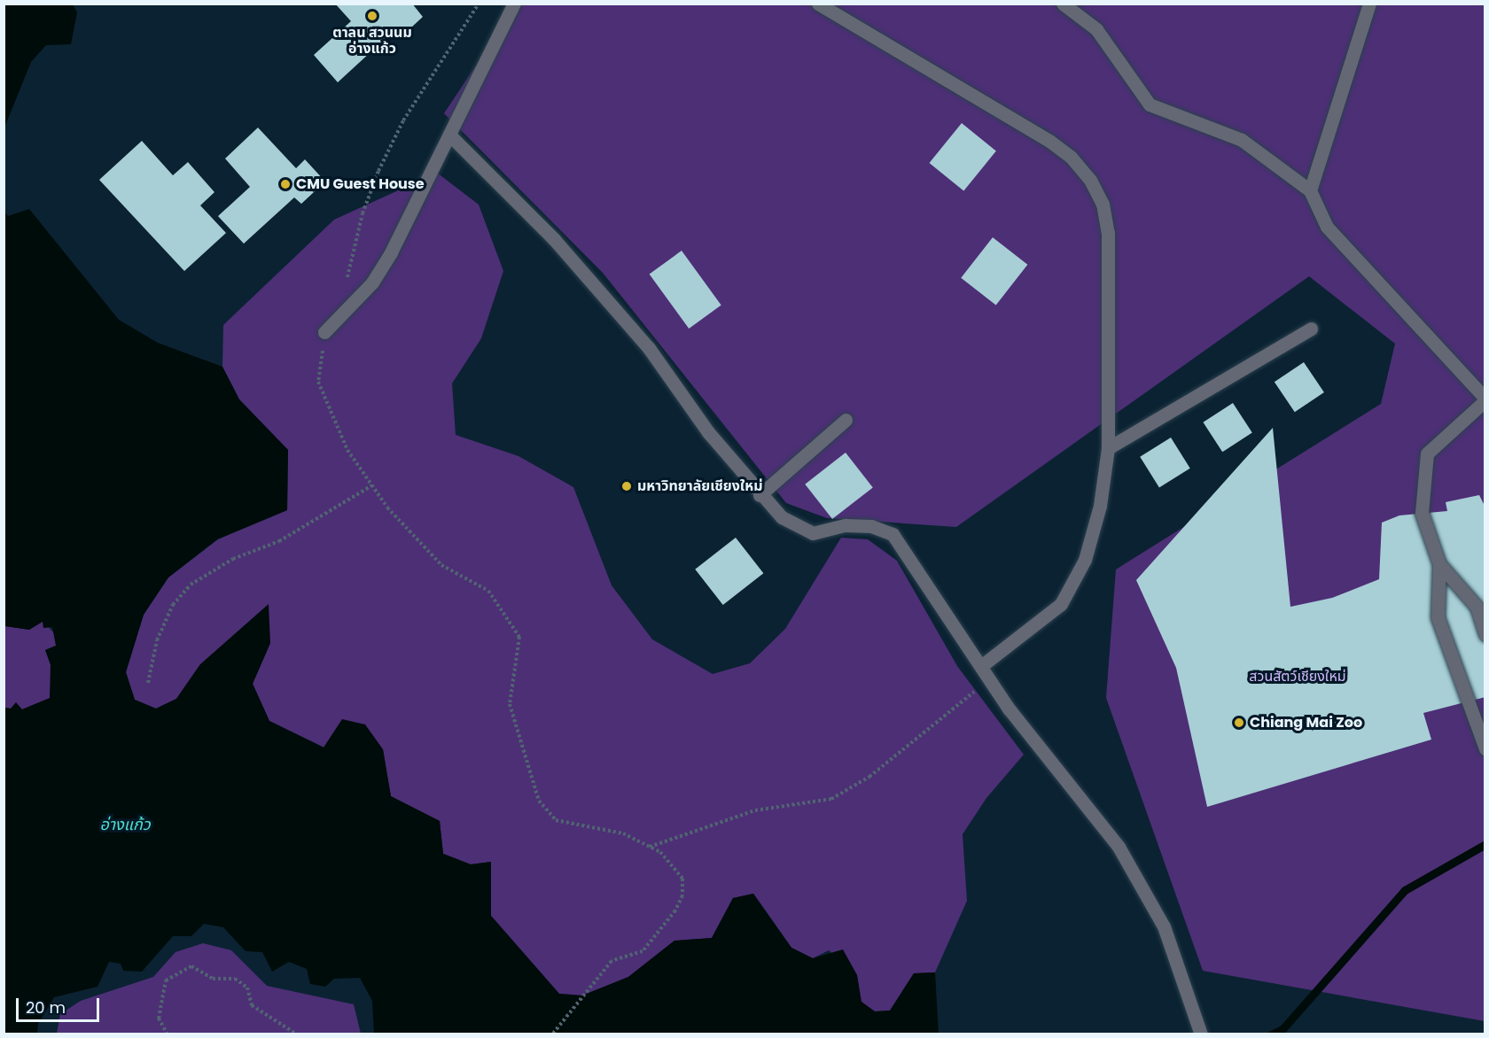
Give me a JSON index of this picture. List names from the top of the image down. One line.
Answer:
{"water":["อ่างแก้ว"],"parks":["สวนสัตว์เชียงใหม่"],"places":["ตาลน สวนนม อ่างแก้ว","CMU Guest House","มหาวิทยาลัยเชียงใหม่","Chiang Mai Zoo"],"scale_bar":"20 m"}
